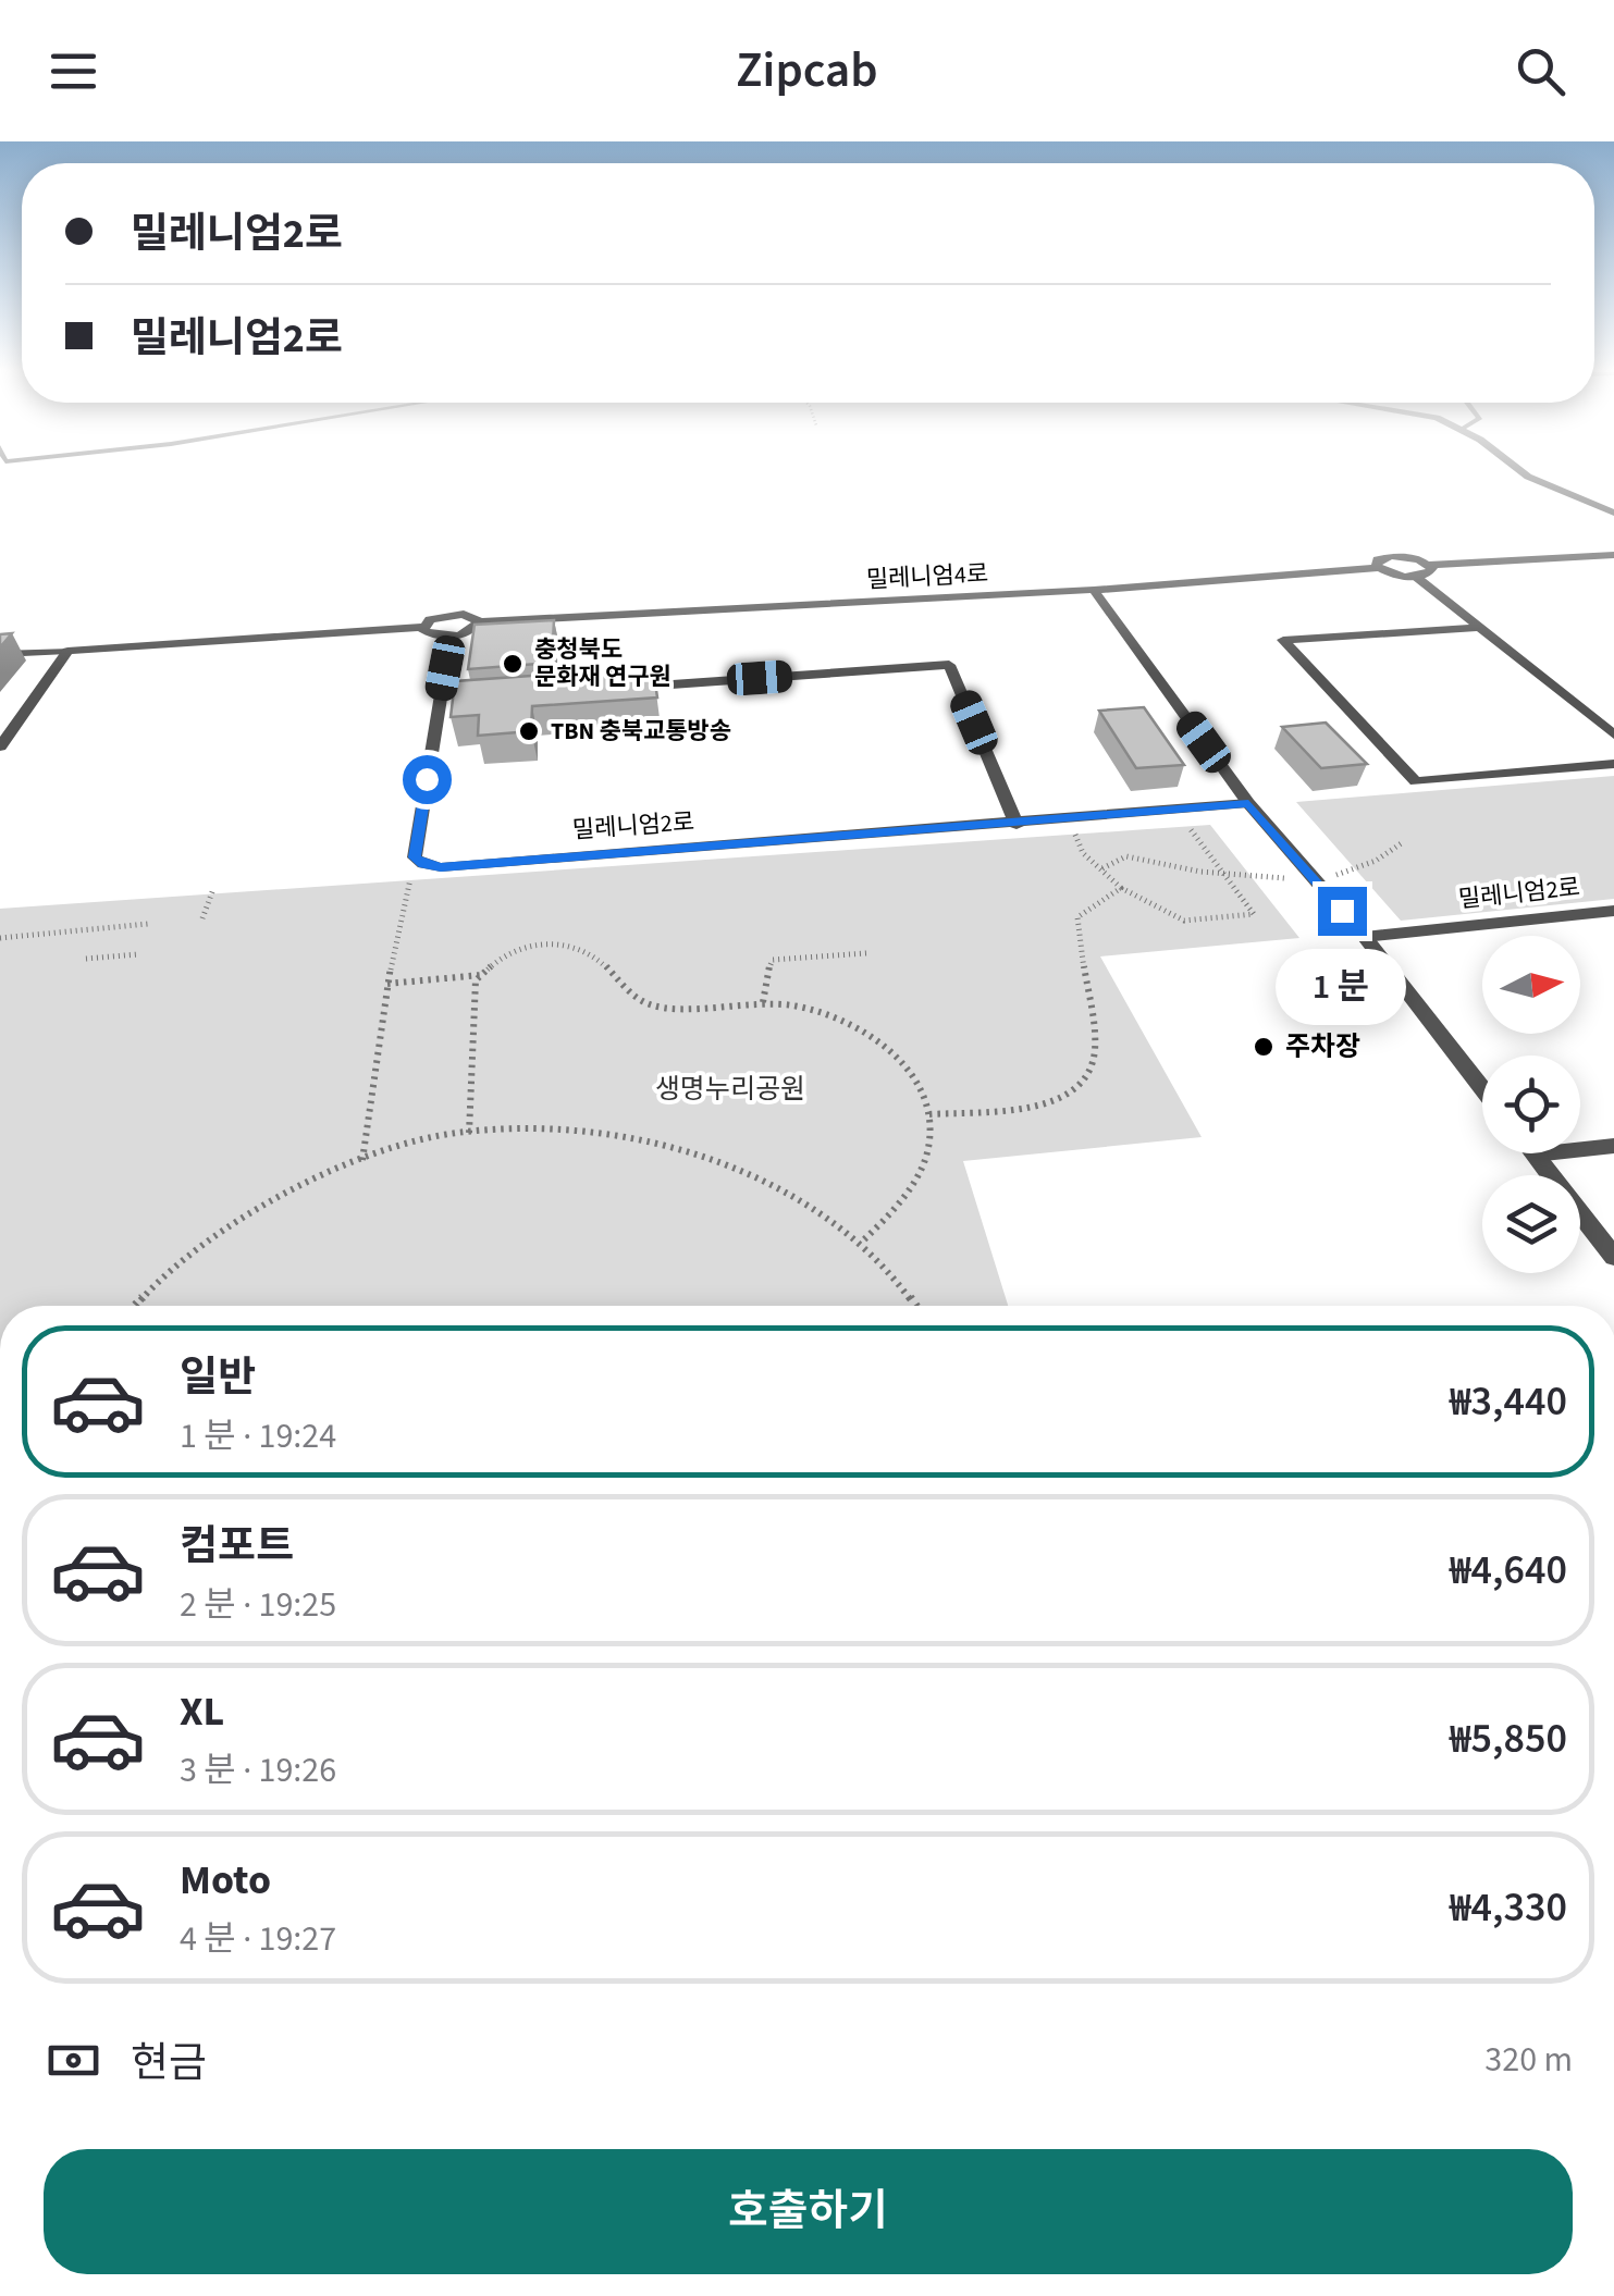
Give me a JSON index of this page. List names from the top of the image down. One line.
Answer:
{"streets":{"street":["밀레니엄4로","밀레니엄2로"]},"parks":["생명누리공원"],"places":["충청북도 문화재 연구원","TBN 충북교통방송","주차장"],"north":"right","page":{"header":"Zipcab","banner":["밀레니엄2로","밀레니엄2로"],"bubble":"1 분","list":[{"name":"일반","note":"1 분 · 19:24","value":"₩3,440"},{"name":"컴포트","note":"2 분 · 19:25","value":"₩4,640"},{"name":"XL","note":"3 분 · 19:26","value":"₩5,850"},{"name":"Moto","note":"4 분 · 19:27","value":"₩4,330"}],"pay":["현금","320 m"],"buttons":"호출하기"}}
